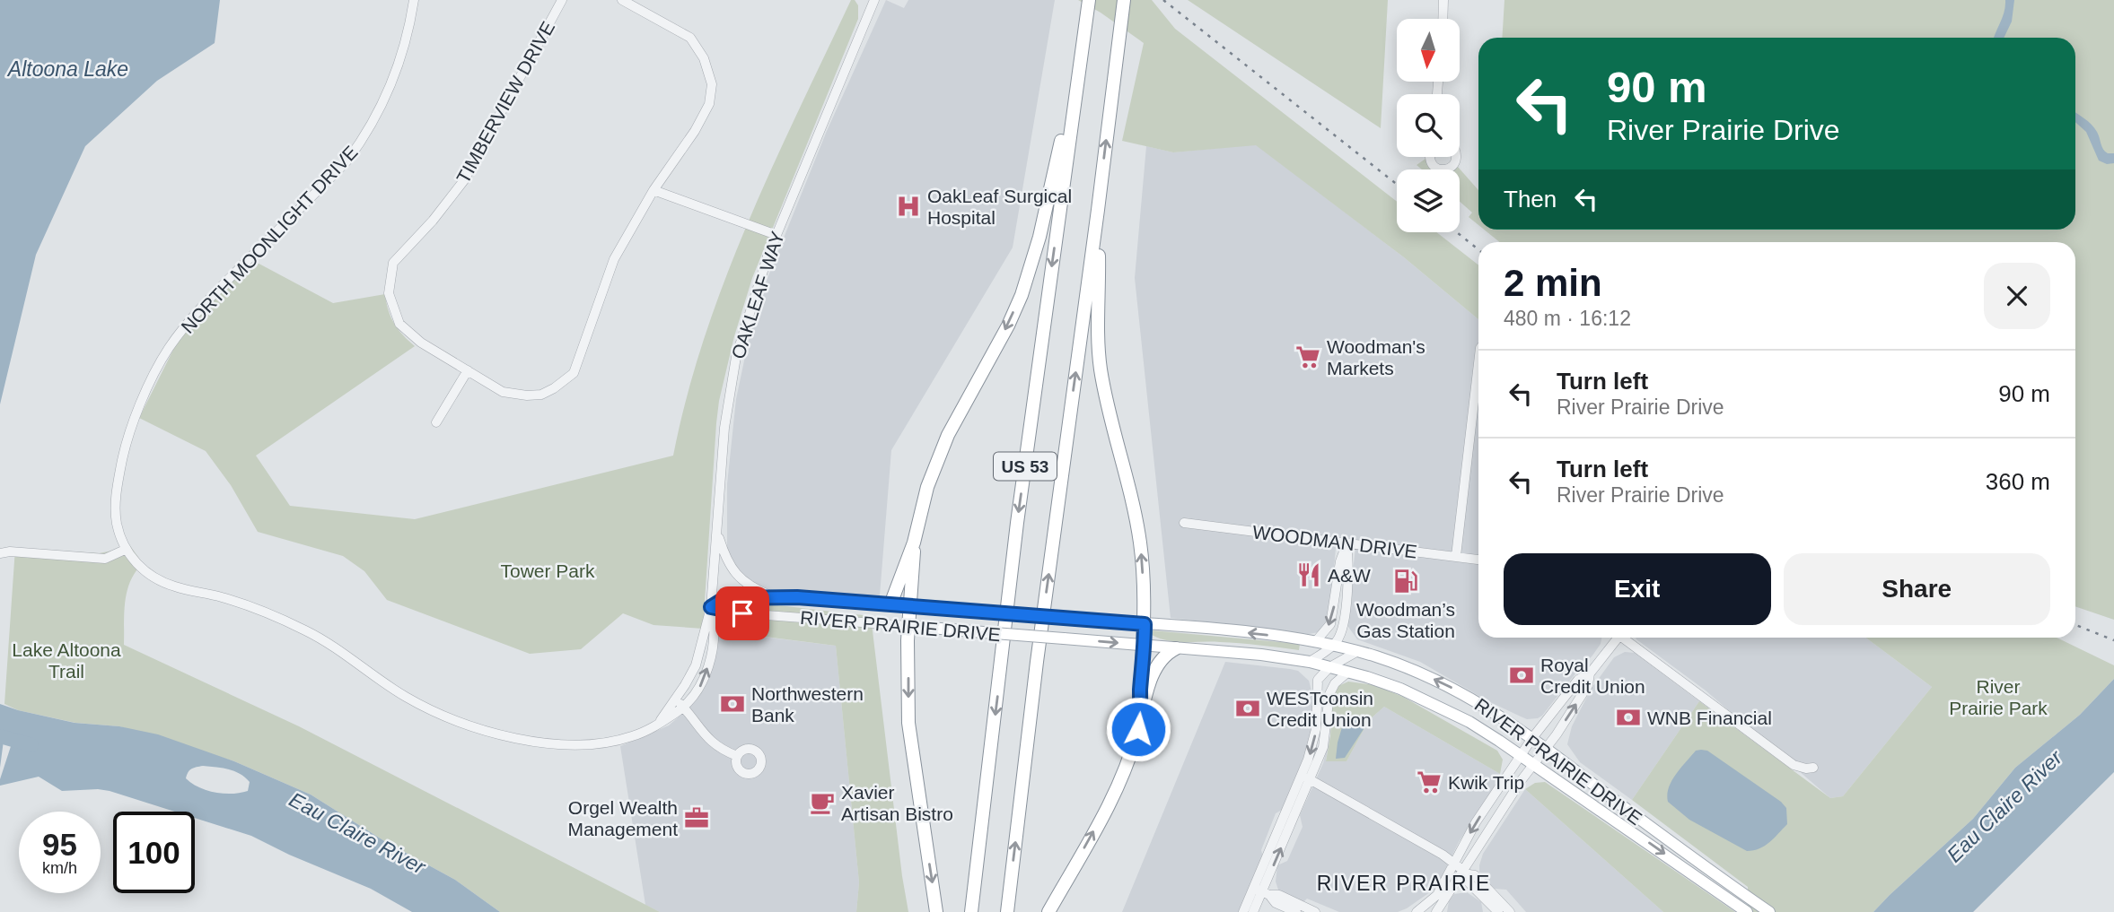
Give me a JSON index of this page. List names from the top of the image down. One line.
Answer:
{"streets":{"highway":["US 53"],"main road":["RIVER PRAIRIE DRIVE"],"street":["TIMBERVIEW DRIVE","NORTH MOONLIGHT DRIVE","OAKLEAF WAY","WOODMAN DRIVE"]},"crossings":[["OAKLEAF WAY","RIVER PRAIRIE DRIVE"]],"districts":["RIVER PRAIRIE"],"water":["Altoona Lake","Eau Claire River"],"parks":["Tower Park","Lake Altoona Trail","River Prairie Park"],"places":{"hospital":["OakLeaf Surgical Hospital"],"supermarket":["Woodman's Markets","Kwik Trip"],"restaurant":["A&W"],"fuel station":["Woodman’s Gas Station"],"bank":["Royal Credit Union","Northwestern Bank","WESTconsin Credit Union","WNB Financial"],"cafe":["Xavier Artisan Bistro"],"office":["Orgel Wealth Management"]},"north":"bottom","page":{"turn":["90 m","River Prairie Drive"],"then":"Then","heading":["2 min","480 m · 16:12"],"list":[{"name":"Turn left","note":"River Prairie Drive","value":"90 m"},{"name":"Turn left","note":"River Prairie Drive","value":"360 m"}],"buttons":["Exit","Share"],"speed":"95 km/h","limit":"100"}}
